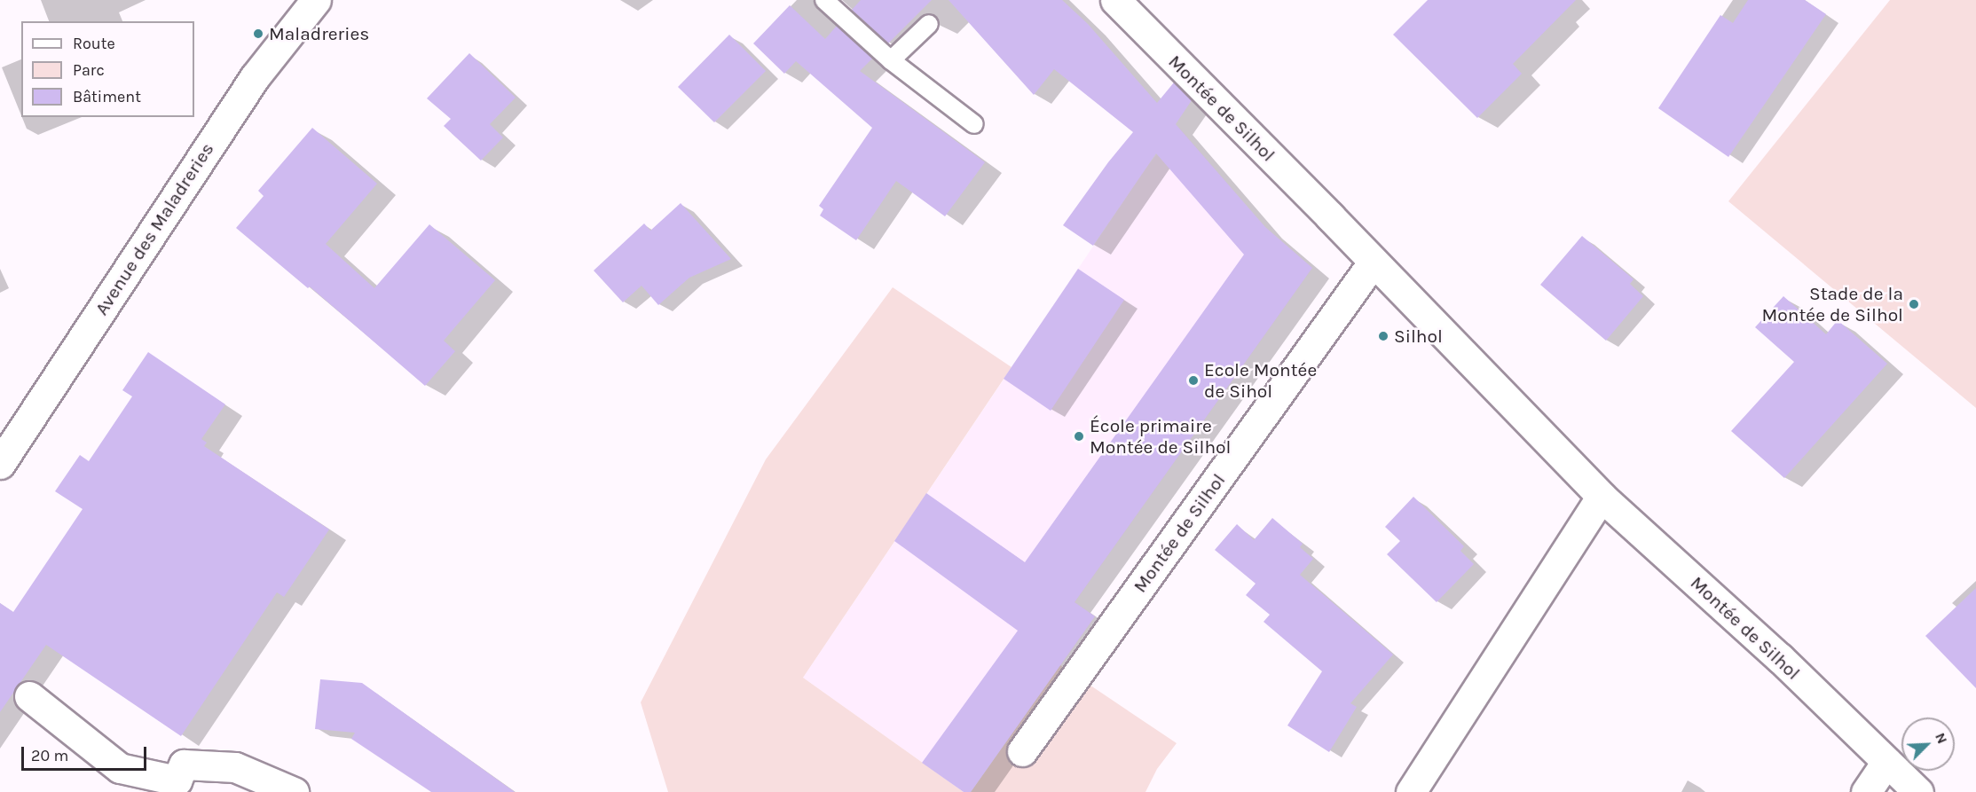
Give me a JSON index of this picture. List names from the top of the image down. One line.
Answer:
{"streets":{"street":["Montée de Silhol","Avenue des Maladreries"]},"places":["Maladreries","Stade de la Montée de Silhol","Silhol","Ecole Montée de Sihol","École primaire Montée de Silhol"],"legend":["Route","Parc","Bâtiment"],"scale_bar":"20 m","north":"top right"}
